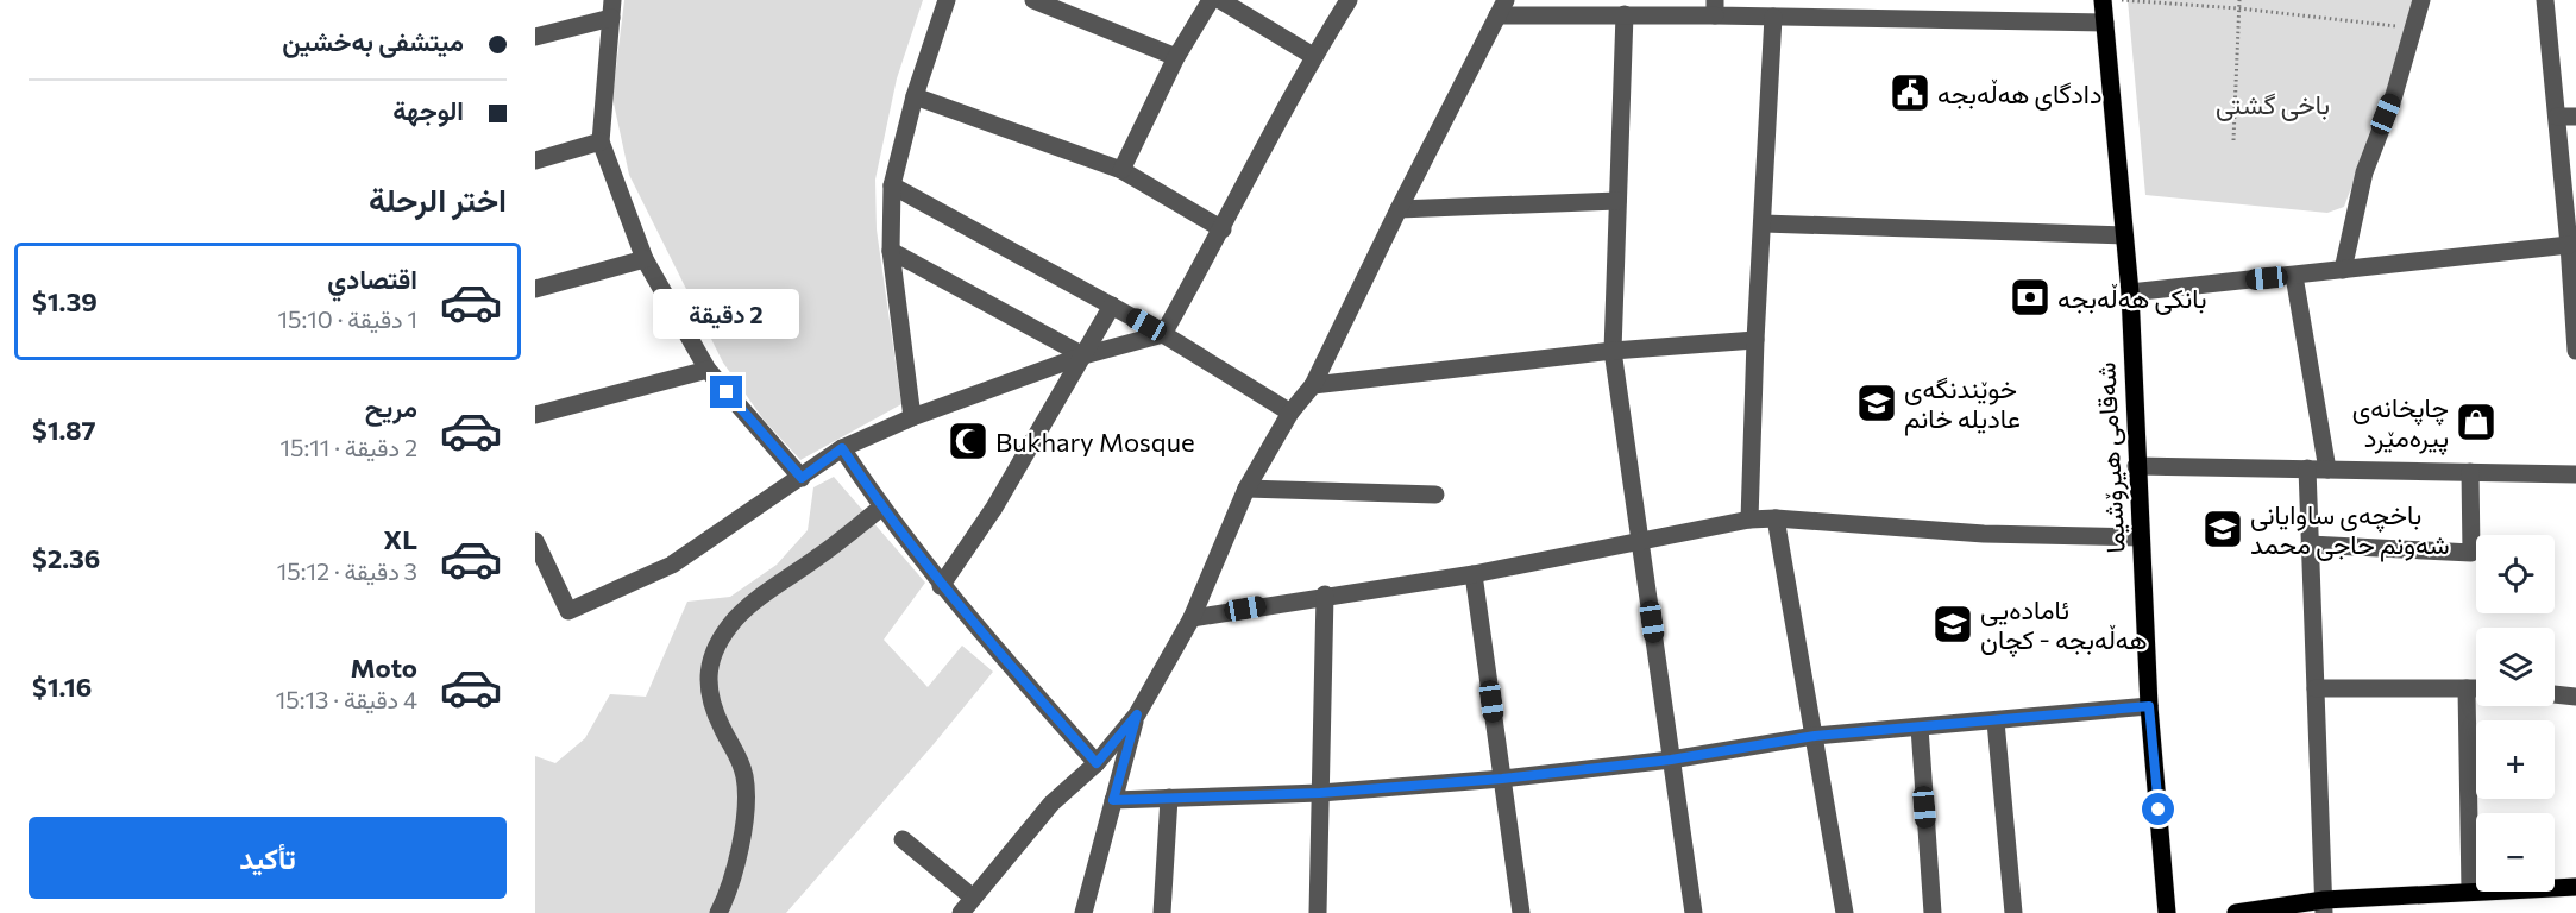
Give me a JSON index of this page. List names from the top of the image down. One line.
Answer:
{"streets":{"main road":["شەقامی هیرۆشیما"]},"parks":["باخی گشتی"],"places":{"public building":["دادگای هەڵەبجە"],"bank":["بانکی هەڵەبجە"],"school or university":["خوێندنگەی عادیلە خانم","باخچە‌ی ساوایانی شە‌ونم حاجی محمد","ئامادەیی هەڵەبجە - کچان"],"shop":["چاپخانەی پیرەمێرد"],"mosque":["Bukhary Mosque"]},"page":{"banner":["میتشفی بەخشین","الوجهة"],"heading":"اختر الرحلة","list":[{"name":"اقتصادي","note":"1 دقيقة · 15:10","value":"$1.39"},{"name":"مريح","note":"2 دقيقة · 15:11","value":"$1.87"},{"name":"XL","note":"3 دقيقة · 15:12","value":"$2.36"},{"name":"Moto","note":"4 دقيقة · 15:13","value":"$1.16"}],"bubble":"2 دقيقة","map_buttons":["+","−"],"buttons":"تأكيد"}}
